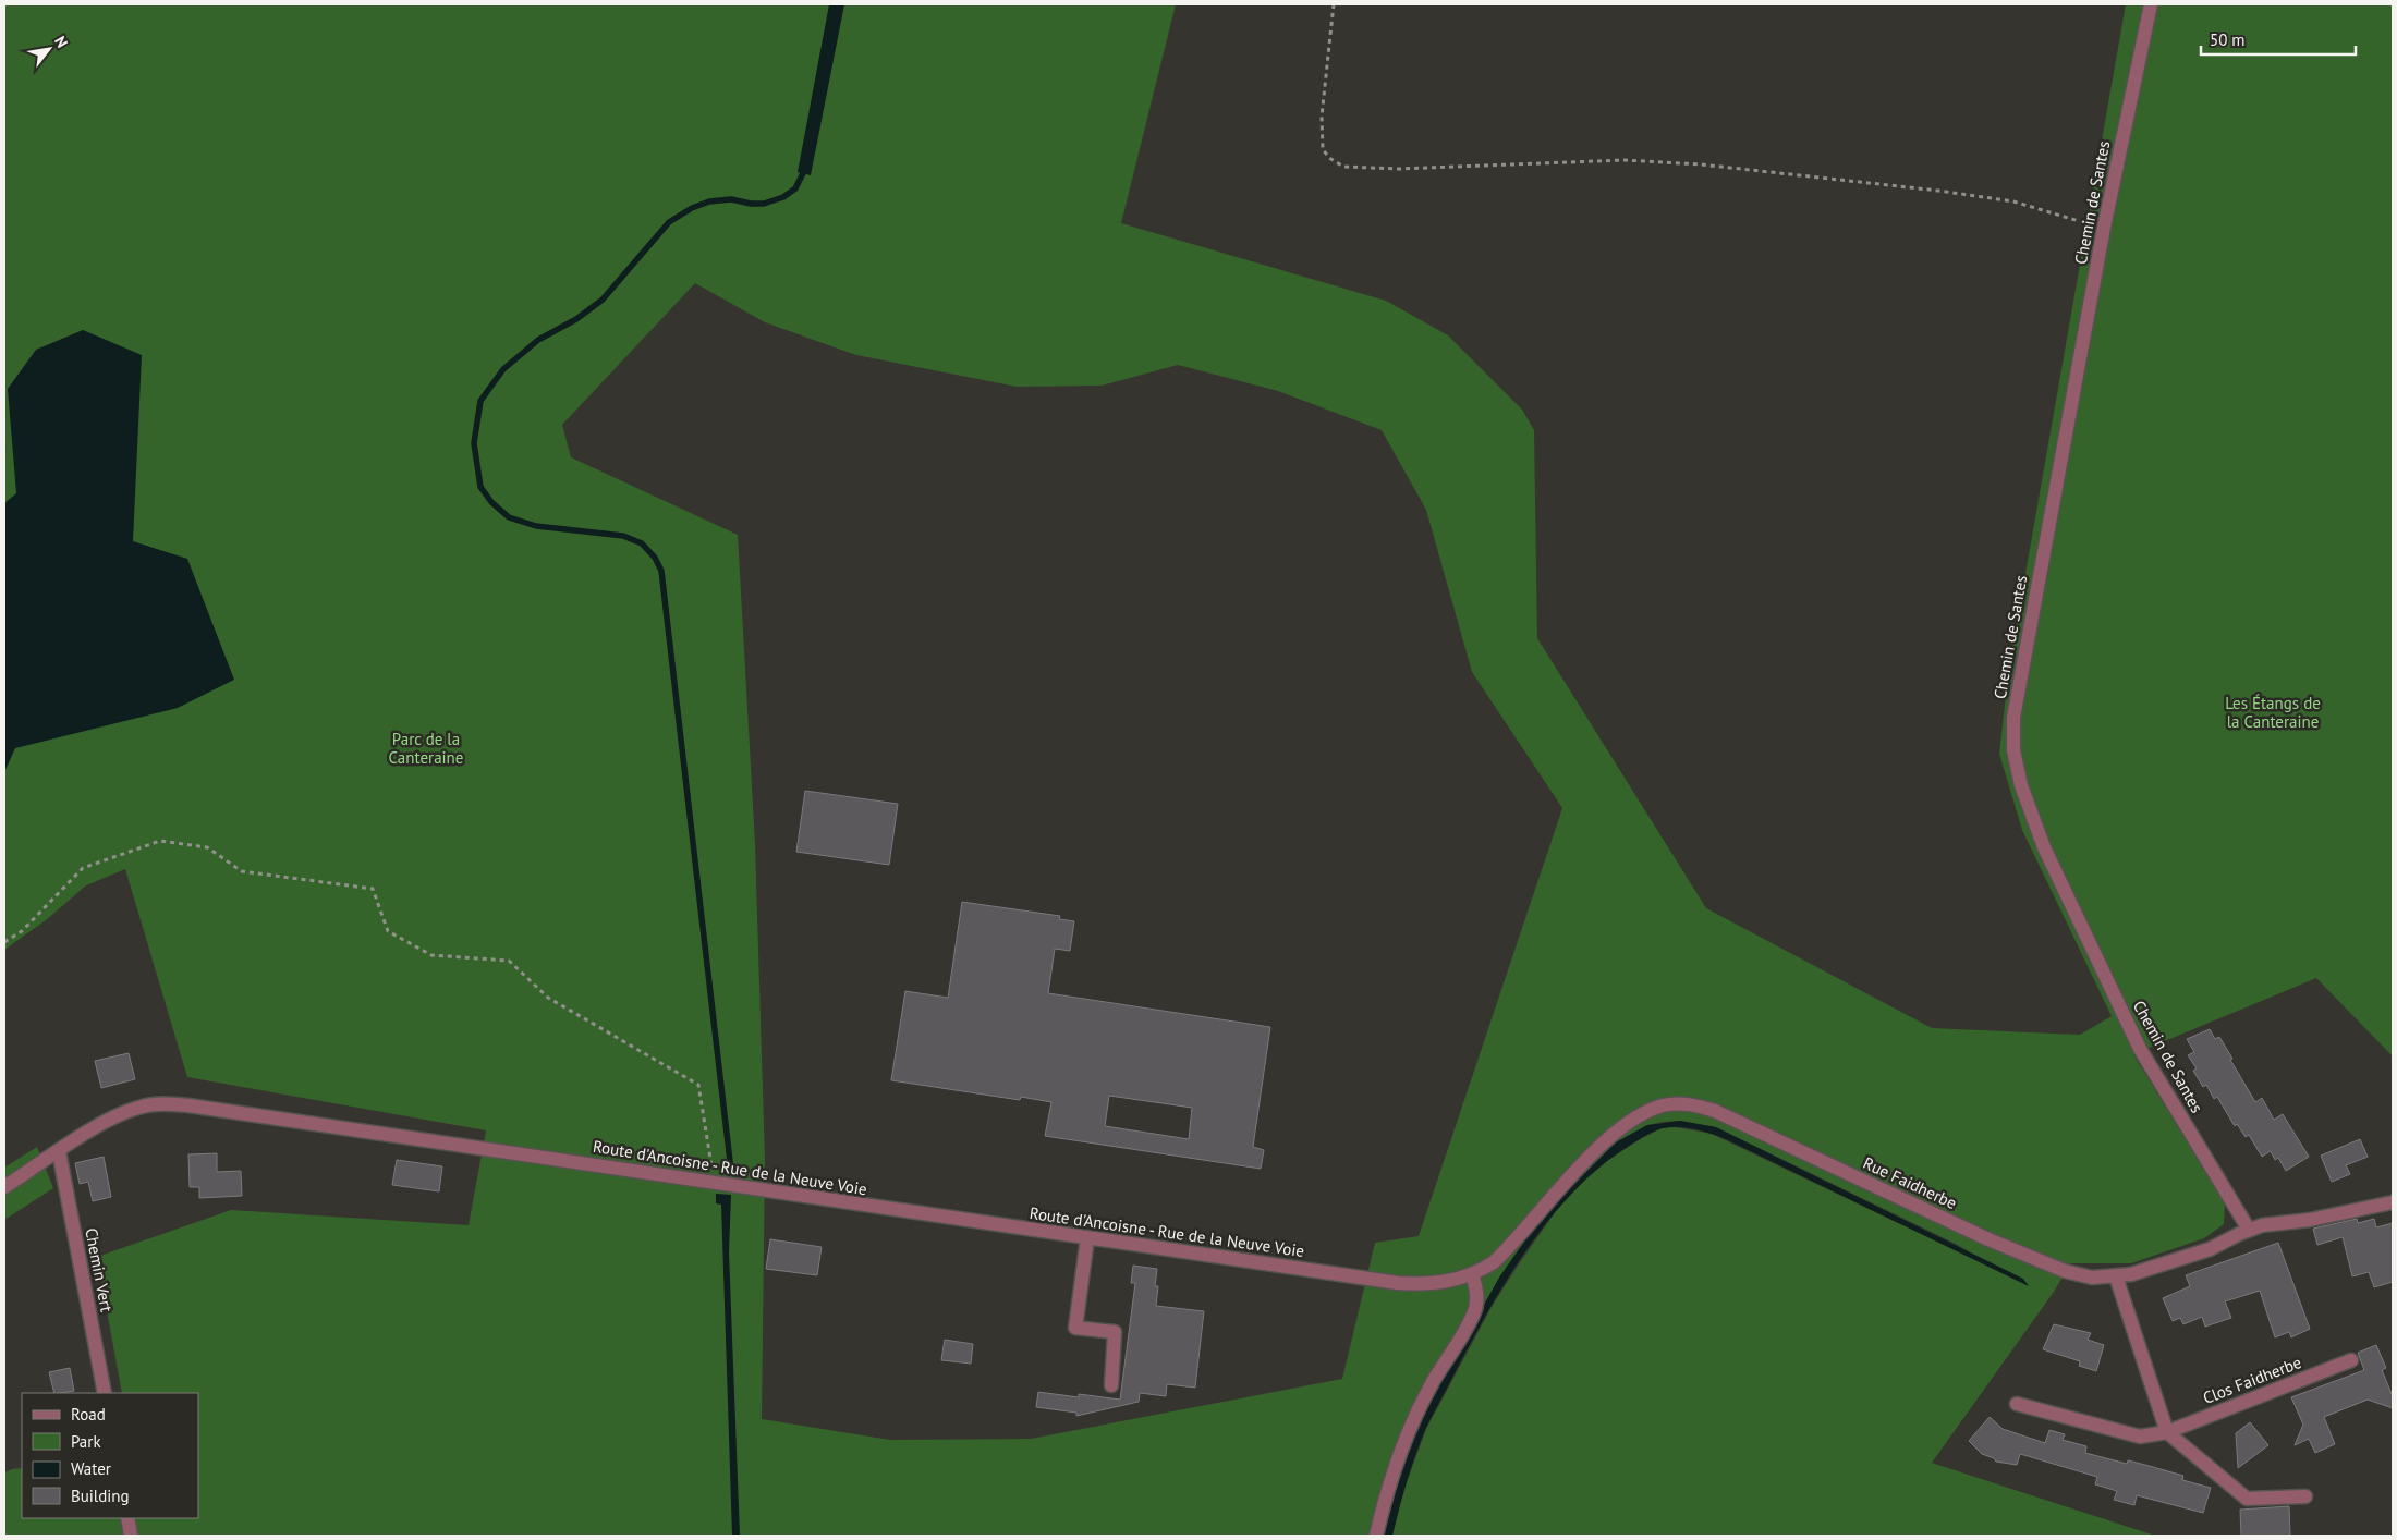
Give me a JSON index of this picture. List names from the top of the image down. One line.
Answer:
{"streets":{"street":["Chemin de Santes","Route d'Ancoisne - Rue de la Neuve Voie","Rue Faidherbe","Chemin Vert","Clos Faidherbe"]},"crossings":[["Chemin de Santes","Rue Faidherbe"],["Route d'Ancoisne - Rue de la Neuve Voie","Rue Faidherbe"],["Route d'Ancoisne - Rue de la Neuve Voie","Chemin Vert"]],"parks":["Les Étangs de la Canteraine","Parc de la Canteraine"],"legend":["Road","Park","Water","Building"],"scale_bar":"50 m","north":"top right"}
